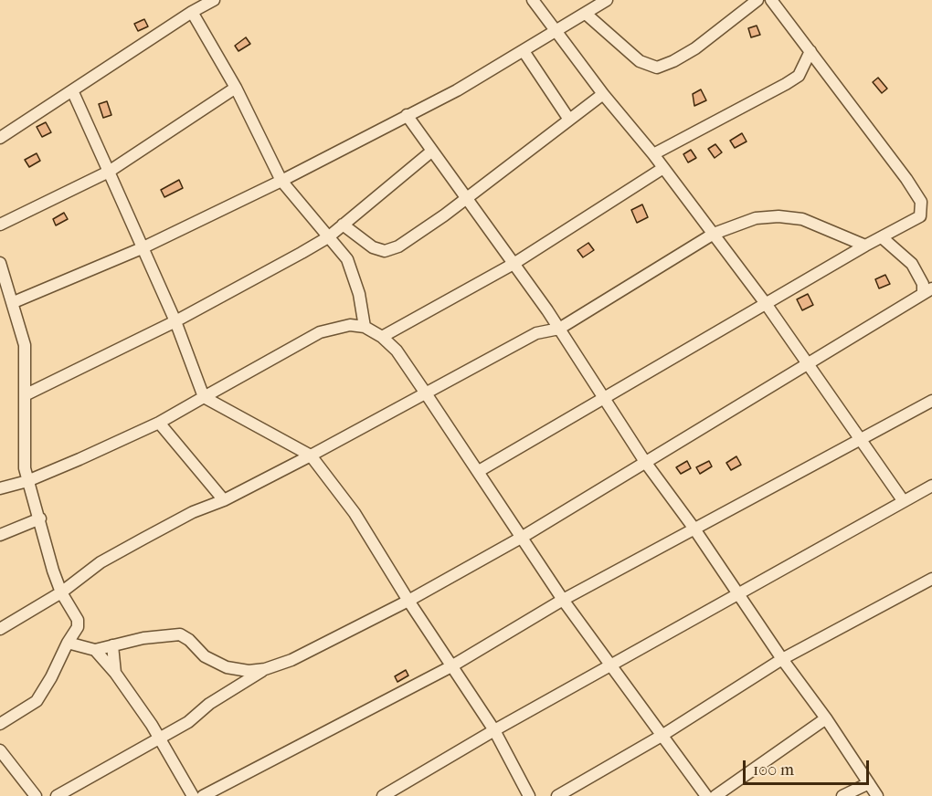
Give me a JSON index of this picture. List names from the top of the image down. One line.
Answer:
{"scale_bar":"100 m"}
